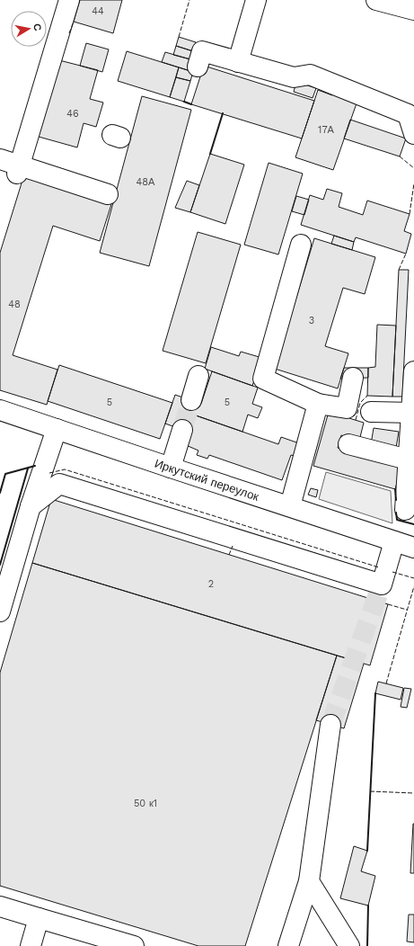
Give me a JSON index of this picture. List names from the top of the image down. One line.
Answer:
{"streets":{"street":["Иркутский переулок"]},"house_numbers":["44","46","17А","48А","48","3","5","5","2","50 к1"],"north":"right"}
